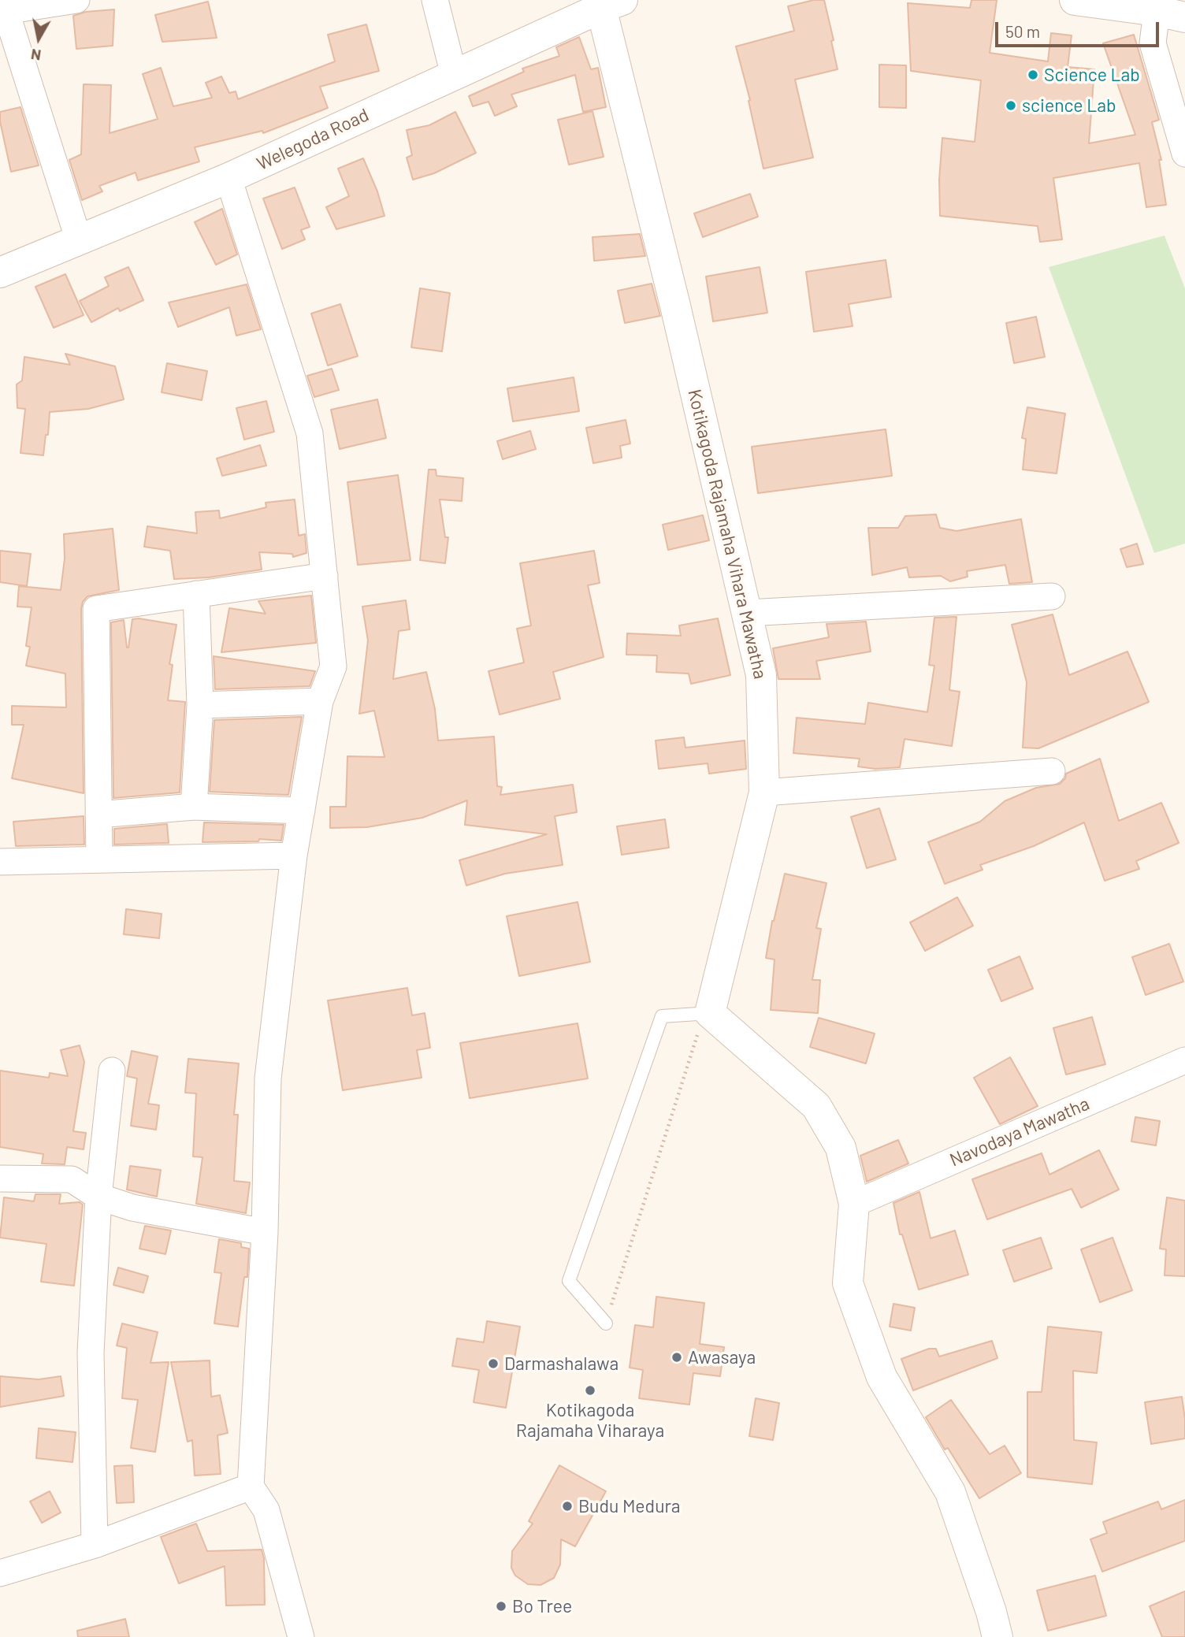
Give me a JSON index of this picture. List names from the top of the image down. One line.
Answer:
{"streets":{"street":["Welegoda Road","Kotikagoda Rajamaha Vihara Mawatha","Navodaya Mawatha"]},"crossings":[["Welegoda Road","Kotikagoda Rajamaha Vihara Mawatha"]],"places":["Science Lab","science Lab","Awasaya","Darmashalawa","Kotikagoda Rajamaha Viharaya","Budu Medura","Bo Tree"],"scale_bar":"50 m","north":"bottom"}
